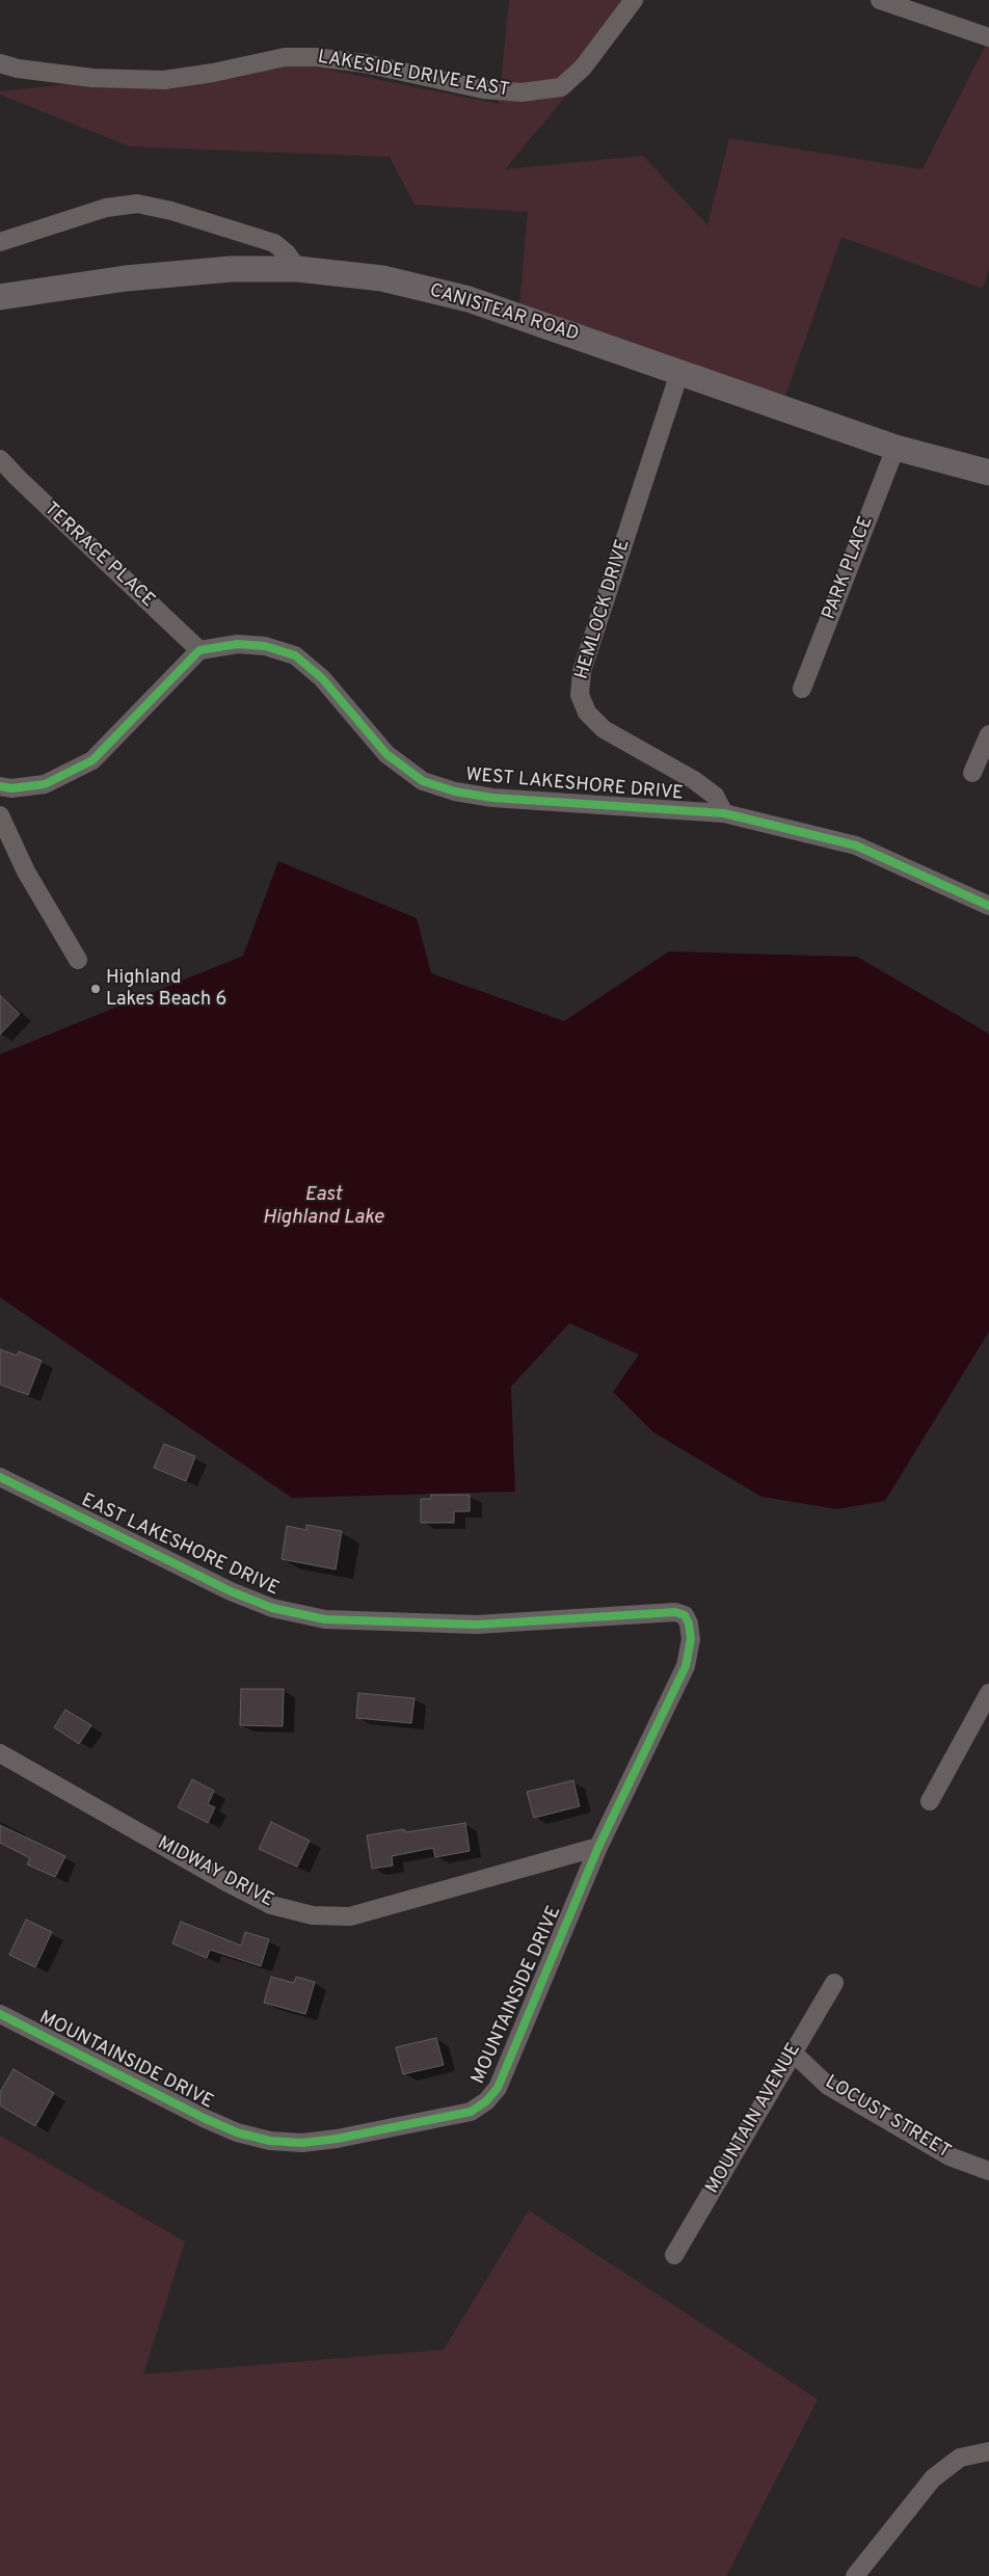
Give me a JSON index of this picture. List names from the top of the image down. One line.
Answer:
{"streets":{"street":["LAKESIDE DRIVE EAST","CANISTEAR ROAD","TERRACE PLACE","PARK PLACE","HEMLOCK DRIVE","WEST LAKESHORE DRIVE","EAST LAKESHORE DRIVE","MIDWAY DRIVE","MOUNTAINSIDE DRIVE","LOCUST STREET","MOUNTAIN AVENUE"]},"crossings":[["CANISTEAR ROAD","PARK PLACE"],["CANISTEAR ROAD","HEMLOCK DRIVE"],["TERRACE PLACE","WEST LAKESHORE DRIVE"],["HEMLOCK DRIVE","WEST LAKESHORE DRIVE"],["EAST LAKESHORE DRIVE","MOUNTAINSIDE DRIVE"],["MIDWAY DRIVE","MOUNTAINSIDE DRIVE"],["LOCUST STREET","MOUNTAIN AVENUE"]],"water":["East Highland Lake"],"places":["Highland Lakes Beach 6"]}
